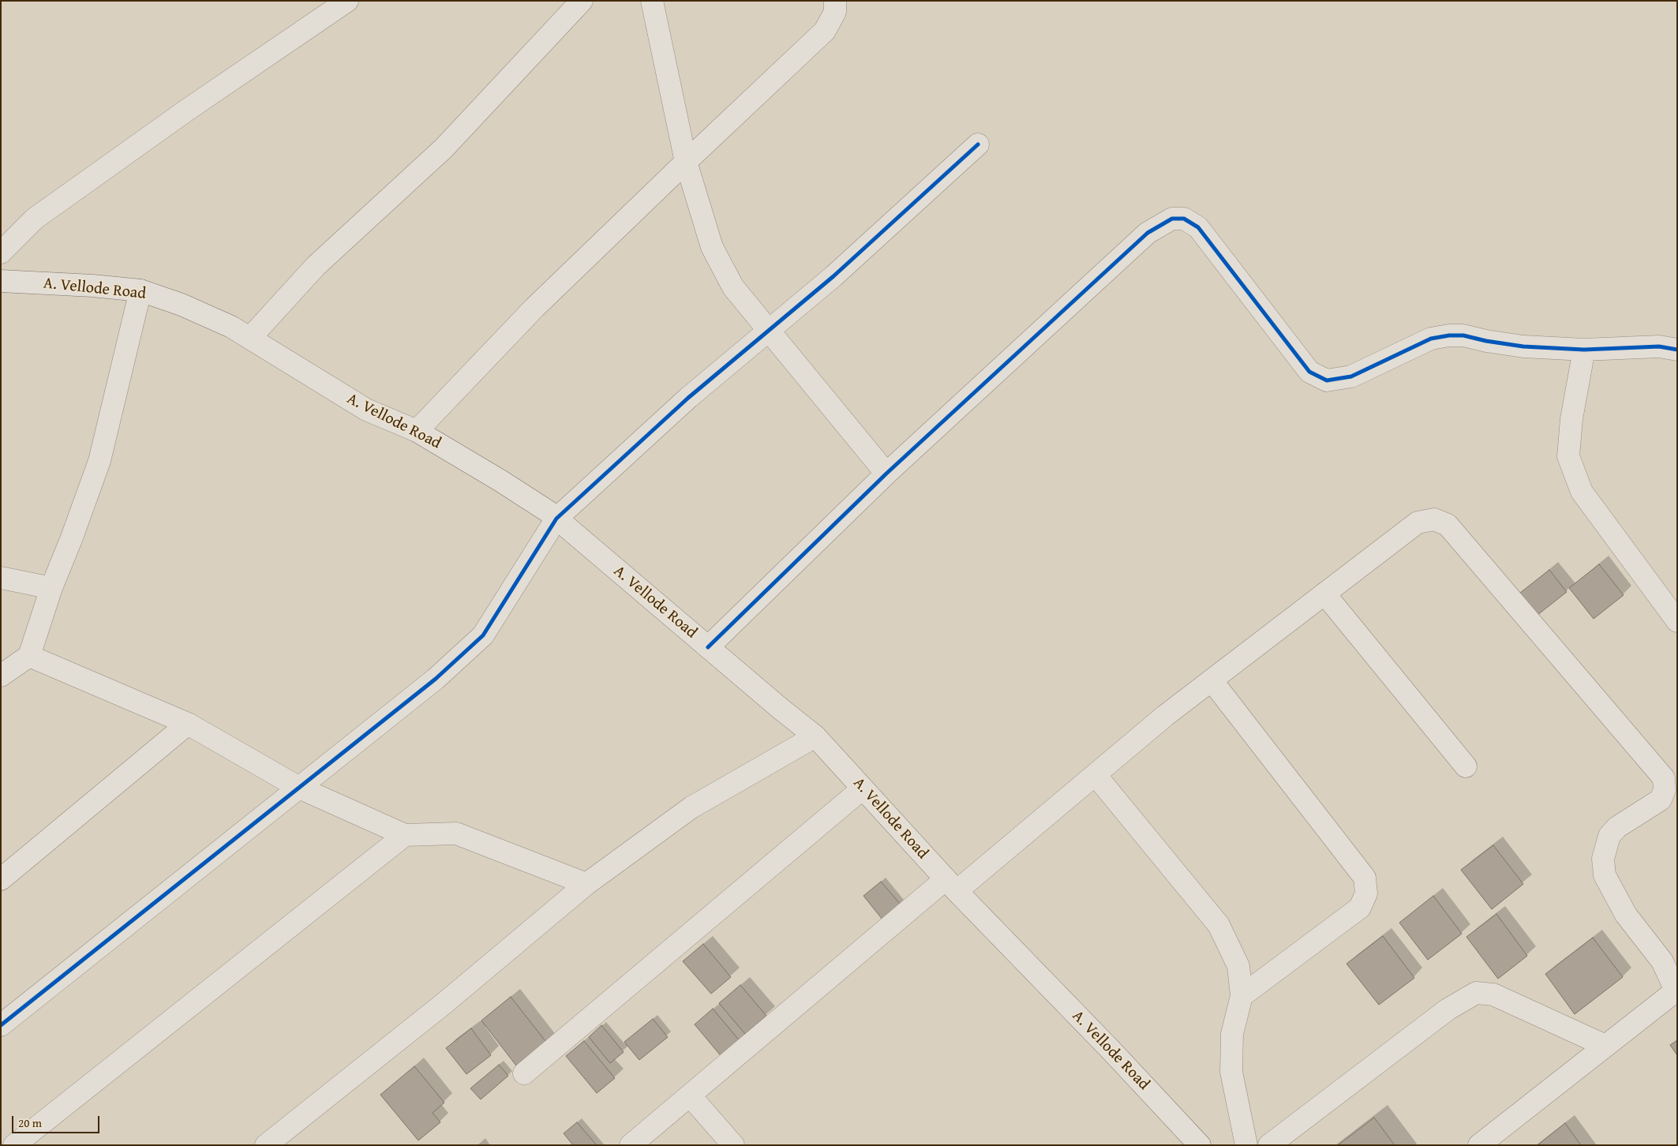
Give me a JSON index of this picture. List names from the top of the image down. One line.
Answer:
{"streets":{"street":["A. Vellode Road"]},"scale_bar":"20 m"}
